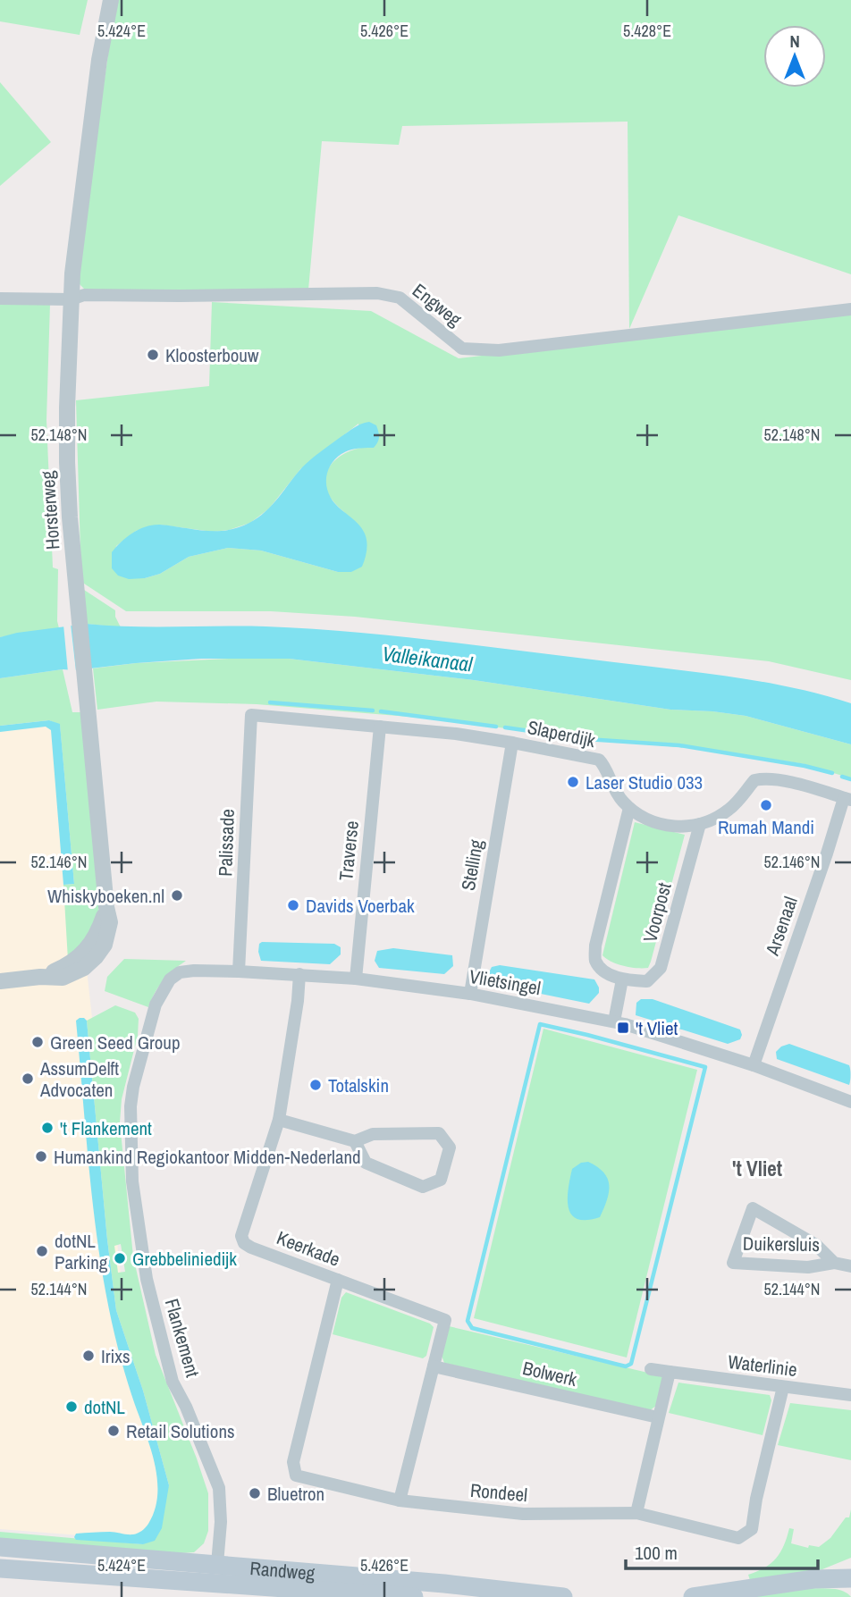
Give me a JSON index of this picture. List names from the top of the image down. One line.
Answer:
{"streets":{"main road":["Randweg"],"street":["Engweg","Horsterweg","Slaperdijk","Palissade","Traverse","Stelling","Voorpost","Arsenaal","Vlietsingel","Duikersluis","Keerkade","Flankement","Waterlinie","Bolwerk","Rondeel"]},"crossings":[["Engweg","Horsterweg"],["Slaperdijk","Palissade"],["Slaperdijk","Traverse"],["Slaperdijk","Stelling"],["Slaperdijk","Voorpost"],["Slaperdijk","Arsenaal"],["Palissade","Vlietsingel"],["Traverse","Vlietsingel"],["Stelling","Vlietsingel"],["Arsenaal","Vlietsingel"],["Vlietsingel","Keerkade"],["Vlietsingel","Flankement"],["Keerkade","Bolwerk"],["Keerkade","Rondeel"],["Flankement","Randweg"],["Waterlinie","Rondeel"]],"districts":["'t Vliet"],"water":["Valleikanaal"],"places":{"other":["Kloosterbouw","Laser Studio 033","Rumah Mandi","Whiskyboeken.nl","Davids Voerbak","Green Seed Group","AssumDelft Advocaten","Totalskin","'t Flankement","Humankind Regiokantoor Midden-Nederland","dotNL Parking","Grebbeliniedijk","Irixs","dotNL","Retail Solutions","Bluetron"],"transit":["'t Vliet"]},"scale_bar":"100 m","north":"top","coordinates":["5.424°E","5.426°E","5.428°E","52.148°N","52.146°N","52.144°N"]}
